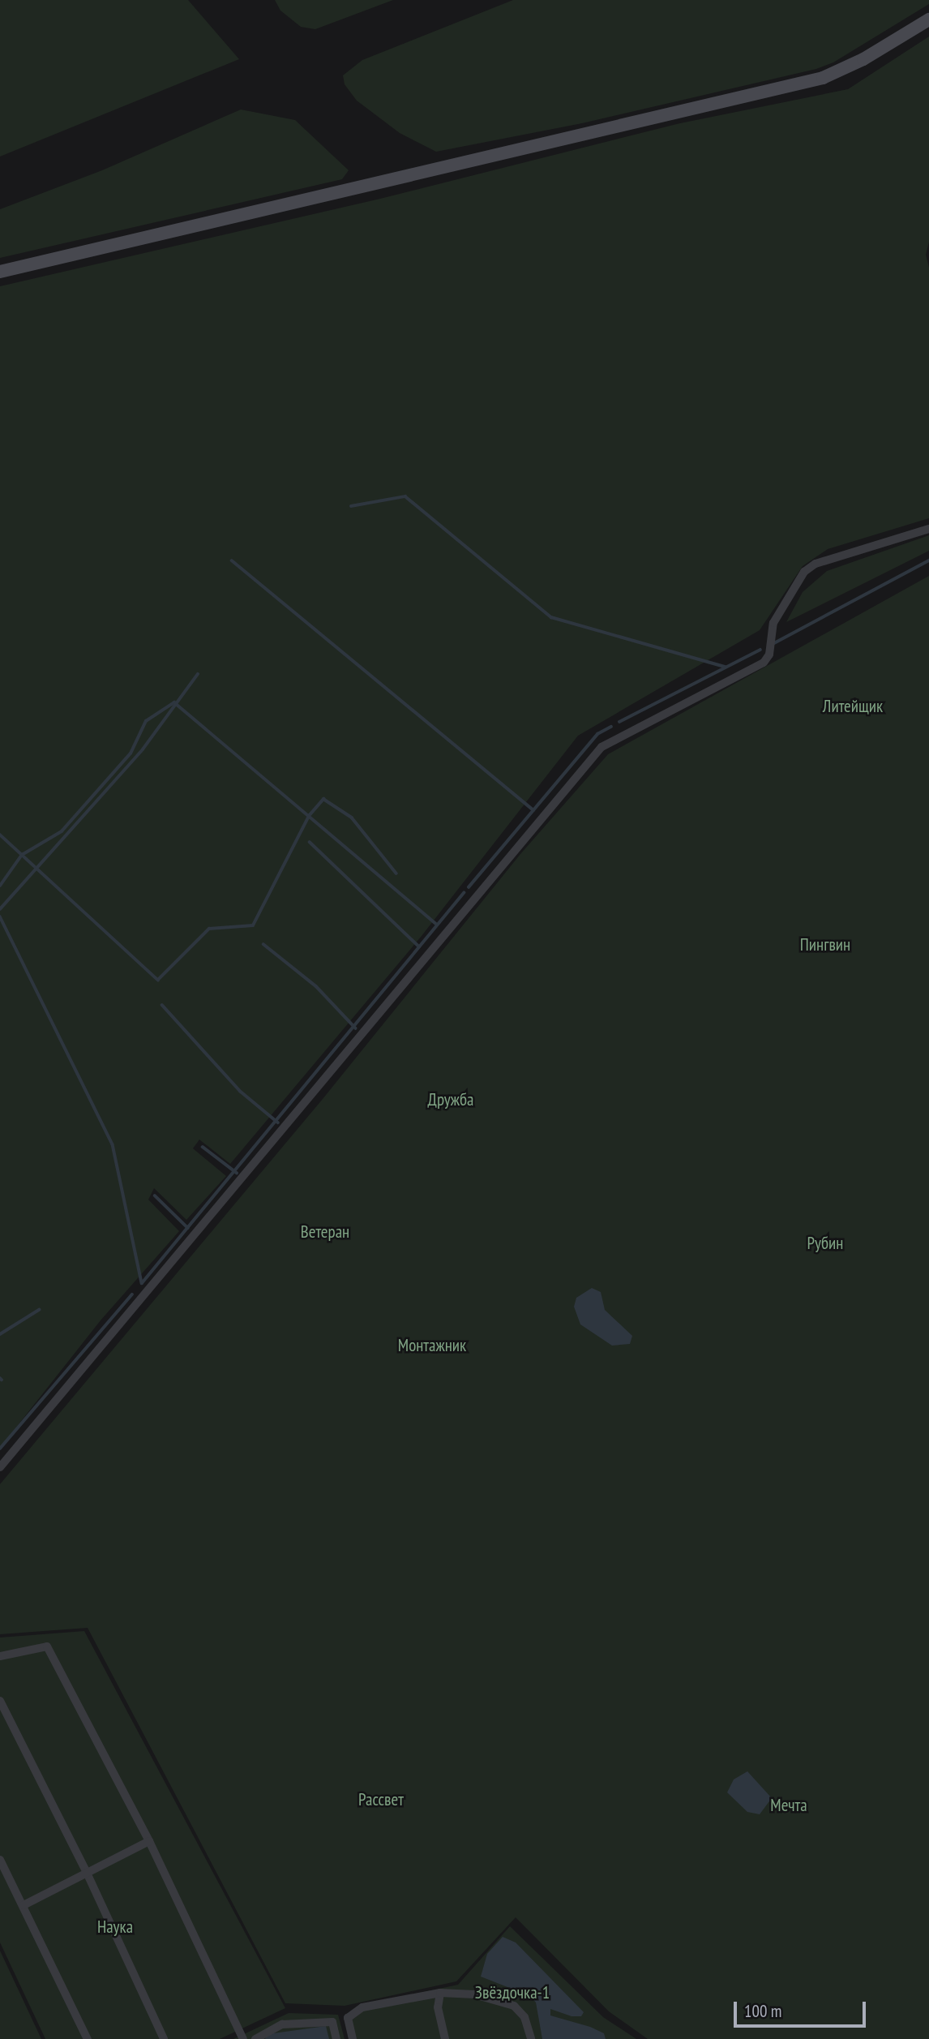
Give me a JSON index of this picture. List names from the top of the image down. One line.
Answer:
{"parks":["Литейщик","Пингвин","Дружба","Ветеран","Рубин","Монтажник","Рассвет","Мечта","Наука","Звёздочка-1"],"scale_bar":"100 m"}
